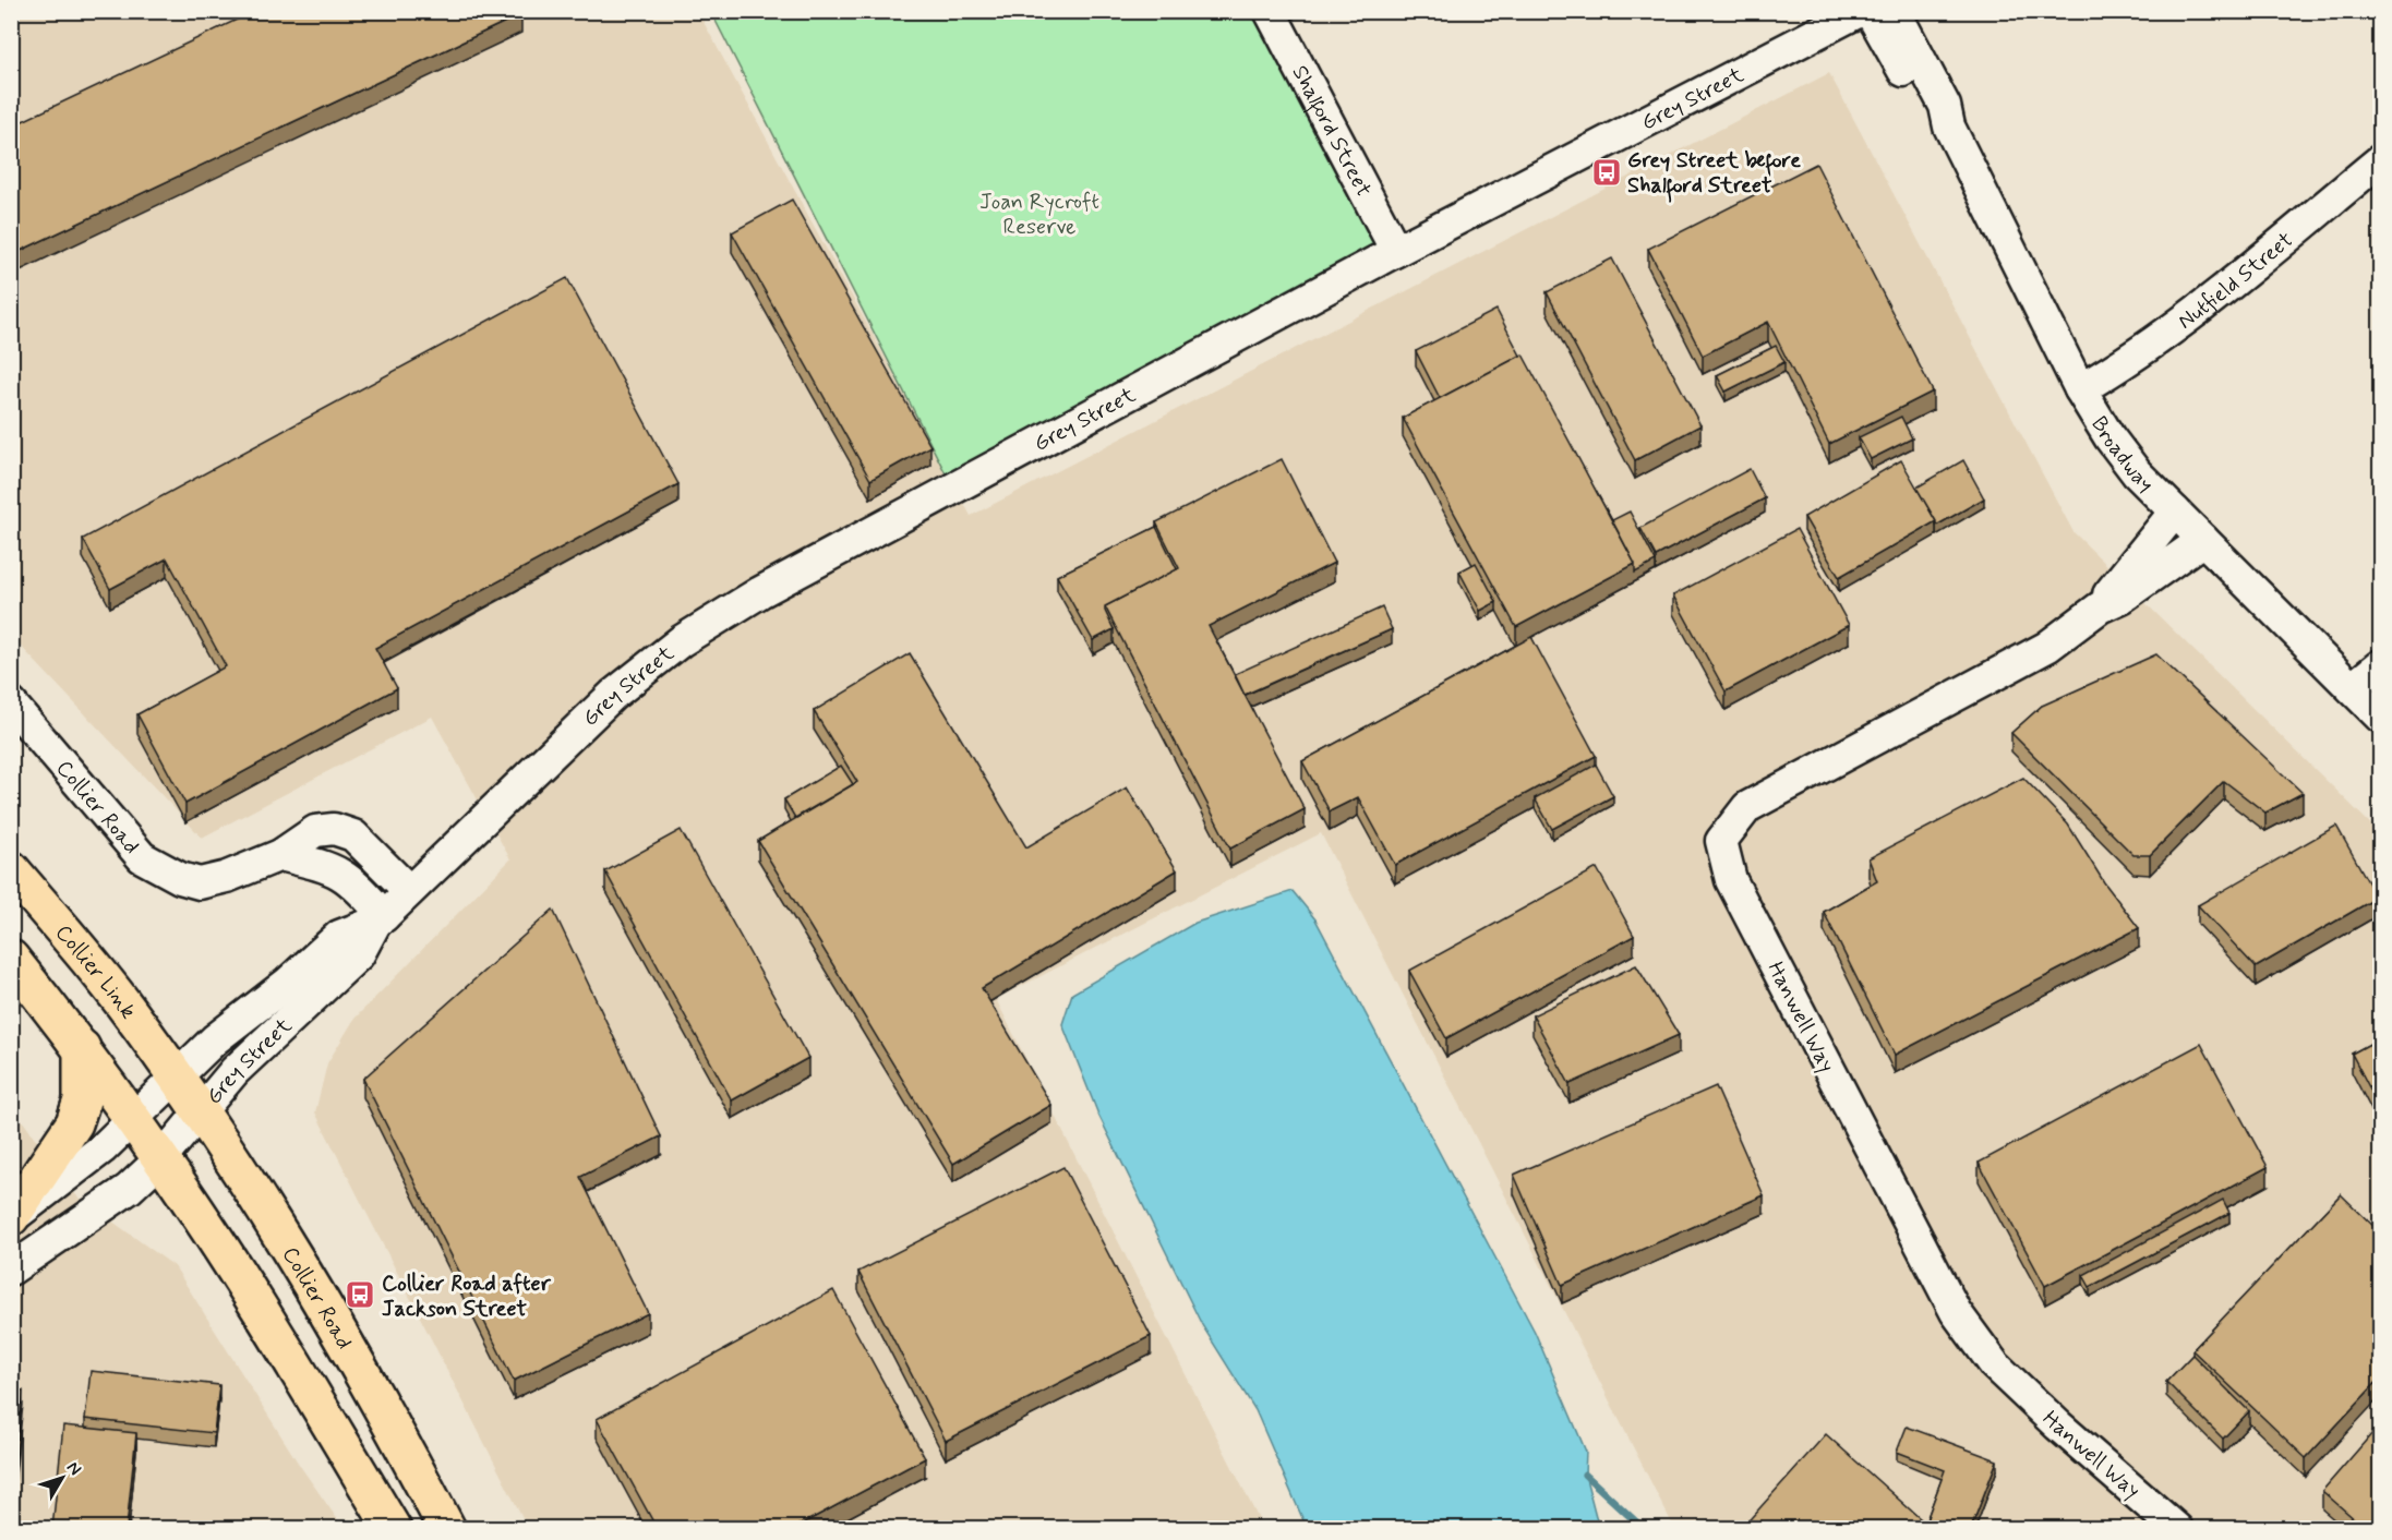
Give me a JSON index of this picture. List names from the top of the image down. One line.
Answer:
{"streets":{"main road":["Collier Road","Collier Link"],"street":["Grey Street","Shalford Street","Nutfield Street","Broadway","Hanwell Way"]},"crossings":[["Grey Street","Shalford Street"],["Grey Street","Collier Road"],["Grey Street","Collier Link"],["Nutfield Street","Broadway"],["Broadway","Hanwell Way"],["Collier Road","Collier Link"]],"parks":["Joan Rycroft Reserve"],"places":{"bus stop":["Grey Street before Shalford Street","Collier Road after Jackson Street"]},"north":"top right"}
